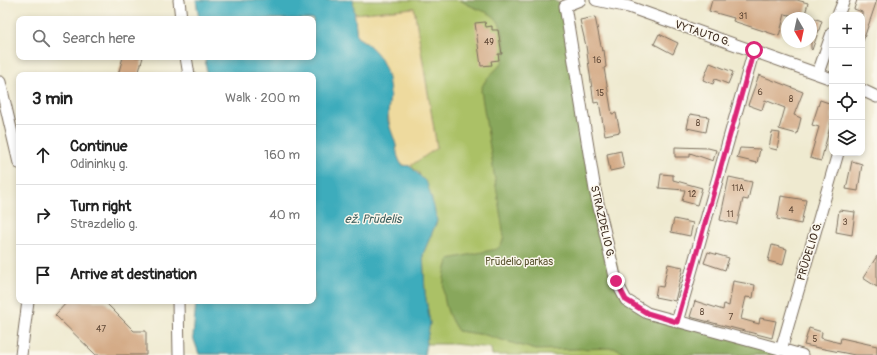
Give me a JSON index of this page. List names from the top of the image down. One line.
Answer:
{"streets":{"street":["VYTAUTO G.","STRAZDELIO G.","PRŪDELIO G."]},"crossings":[["STRAZDELIO G.","PRŪDELIO G."]],"water":["ež. Prūdelis"],"parks":["Prūdelio parkas"],"house_numbers":["31","49","16","6","15","8","8","11A","12","4","11","3","8","7","47","5"],"north":"bottom","page":{"map_buttons":["+","−"],"search":"Search here","heading":["3 min","Walk · 200 m"],"list":[["Continue","Odininkų g.","160 m"],["Turn right","Strazdelio g.","40 m"],"Arrive at destination"]}}
